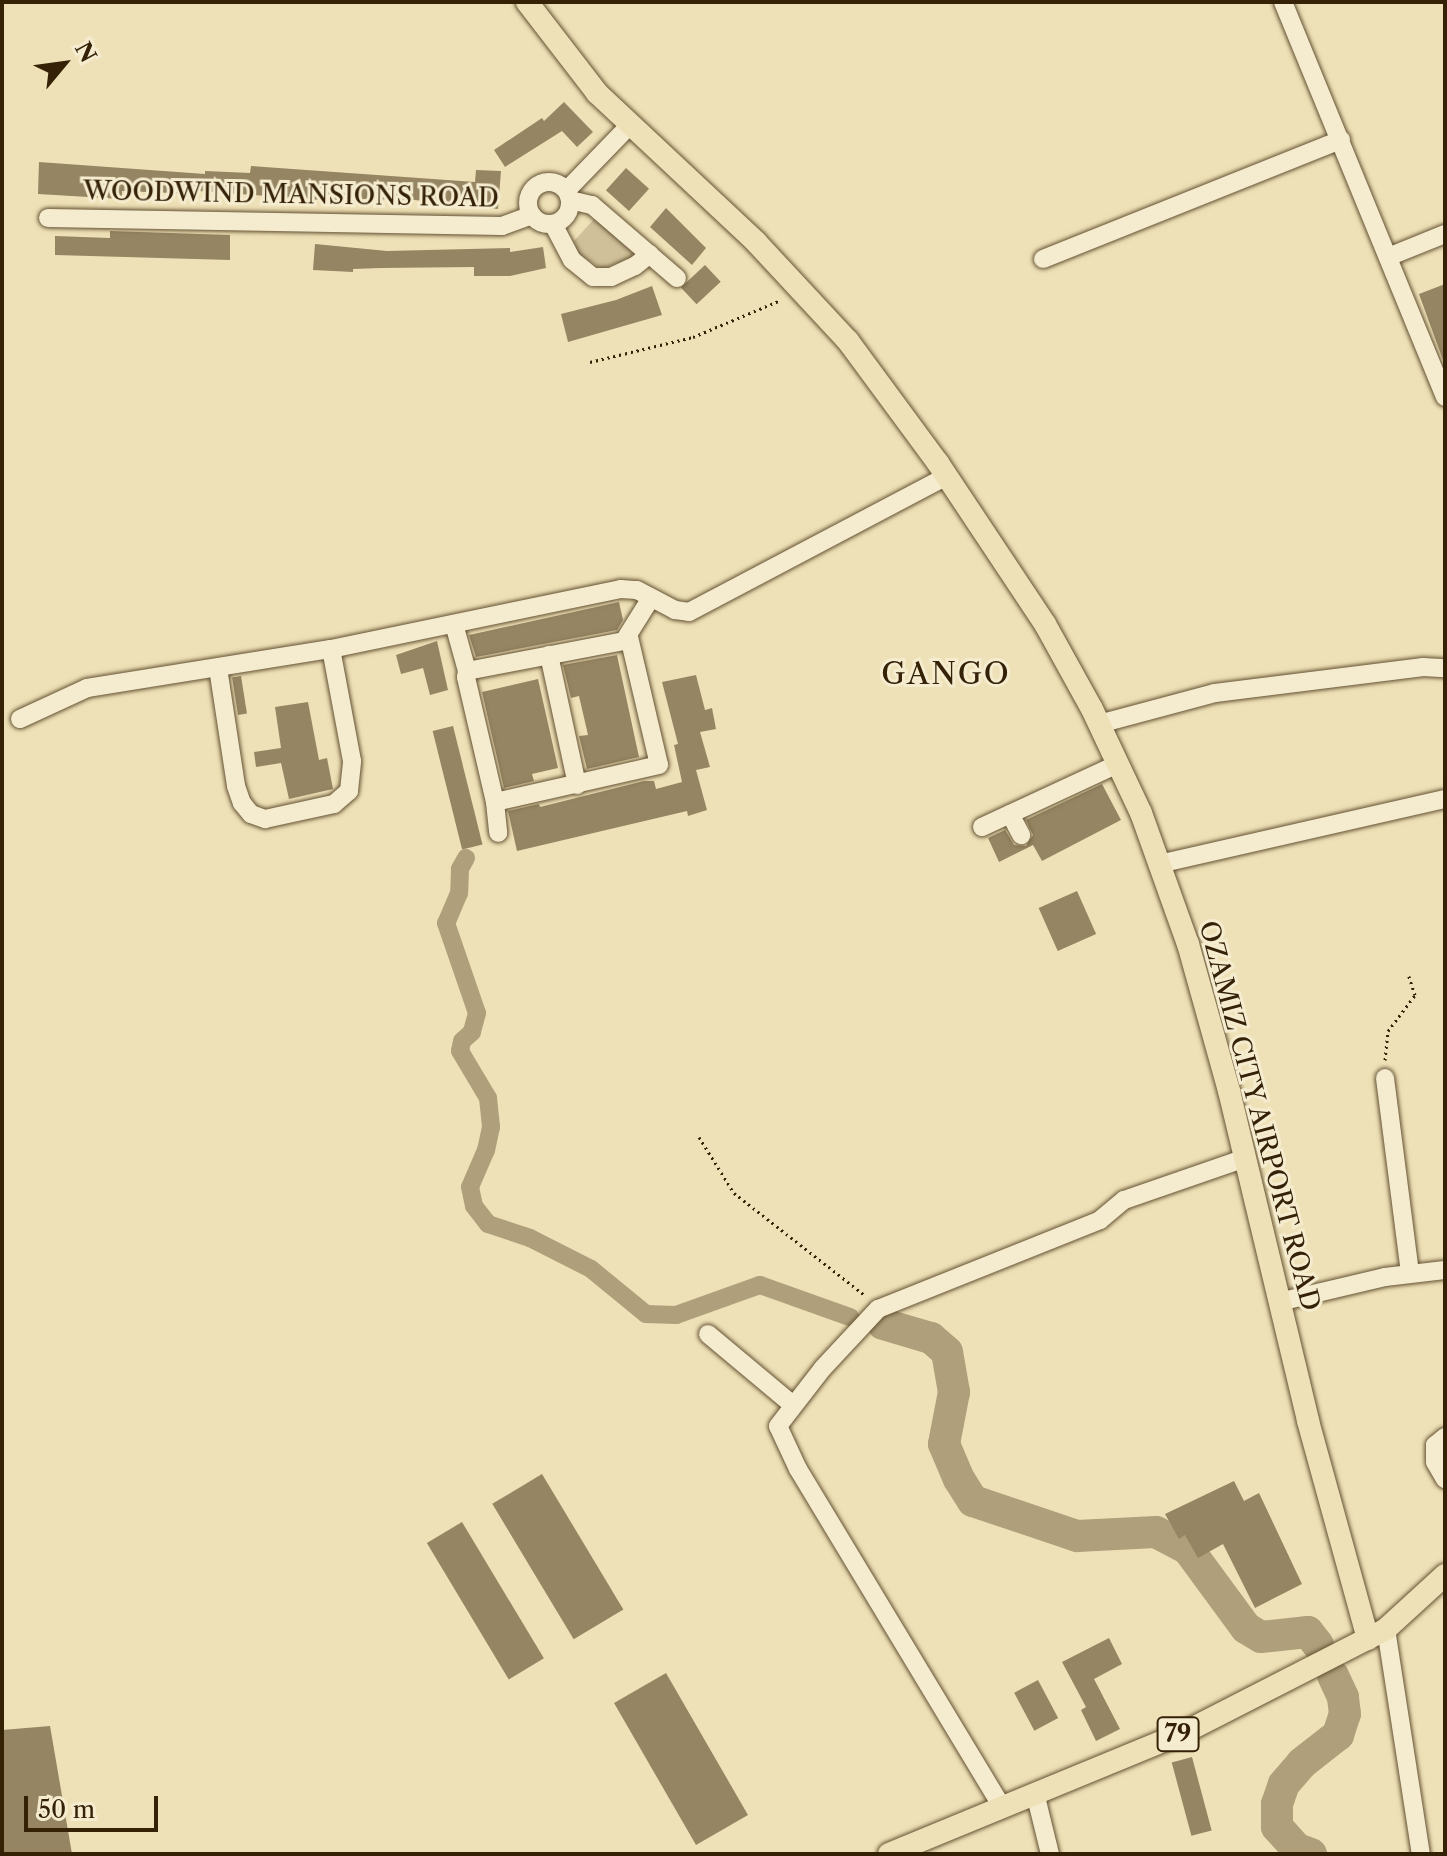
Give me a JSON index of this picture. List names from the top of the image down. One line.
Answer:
{"streets":{"main road":["OZAMIZ CITY AIRPORT ROAD","79"],"street":["WOODWIND MANSIONS ROAD"]},"crossings":[["OZAMIZ CITY AIRPORT ROAD","79"]],"districts":["GANGO"],"scale_bar":"50 m","north":"top right"}
